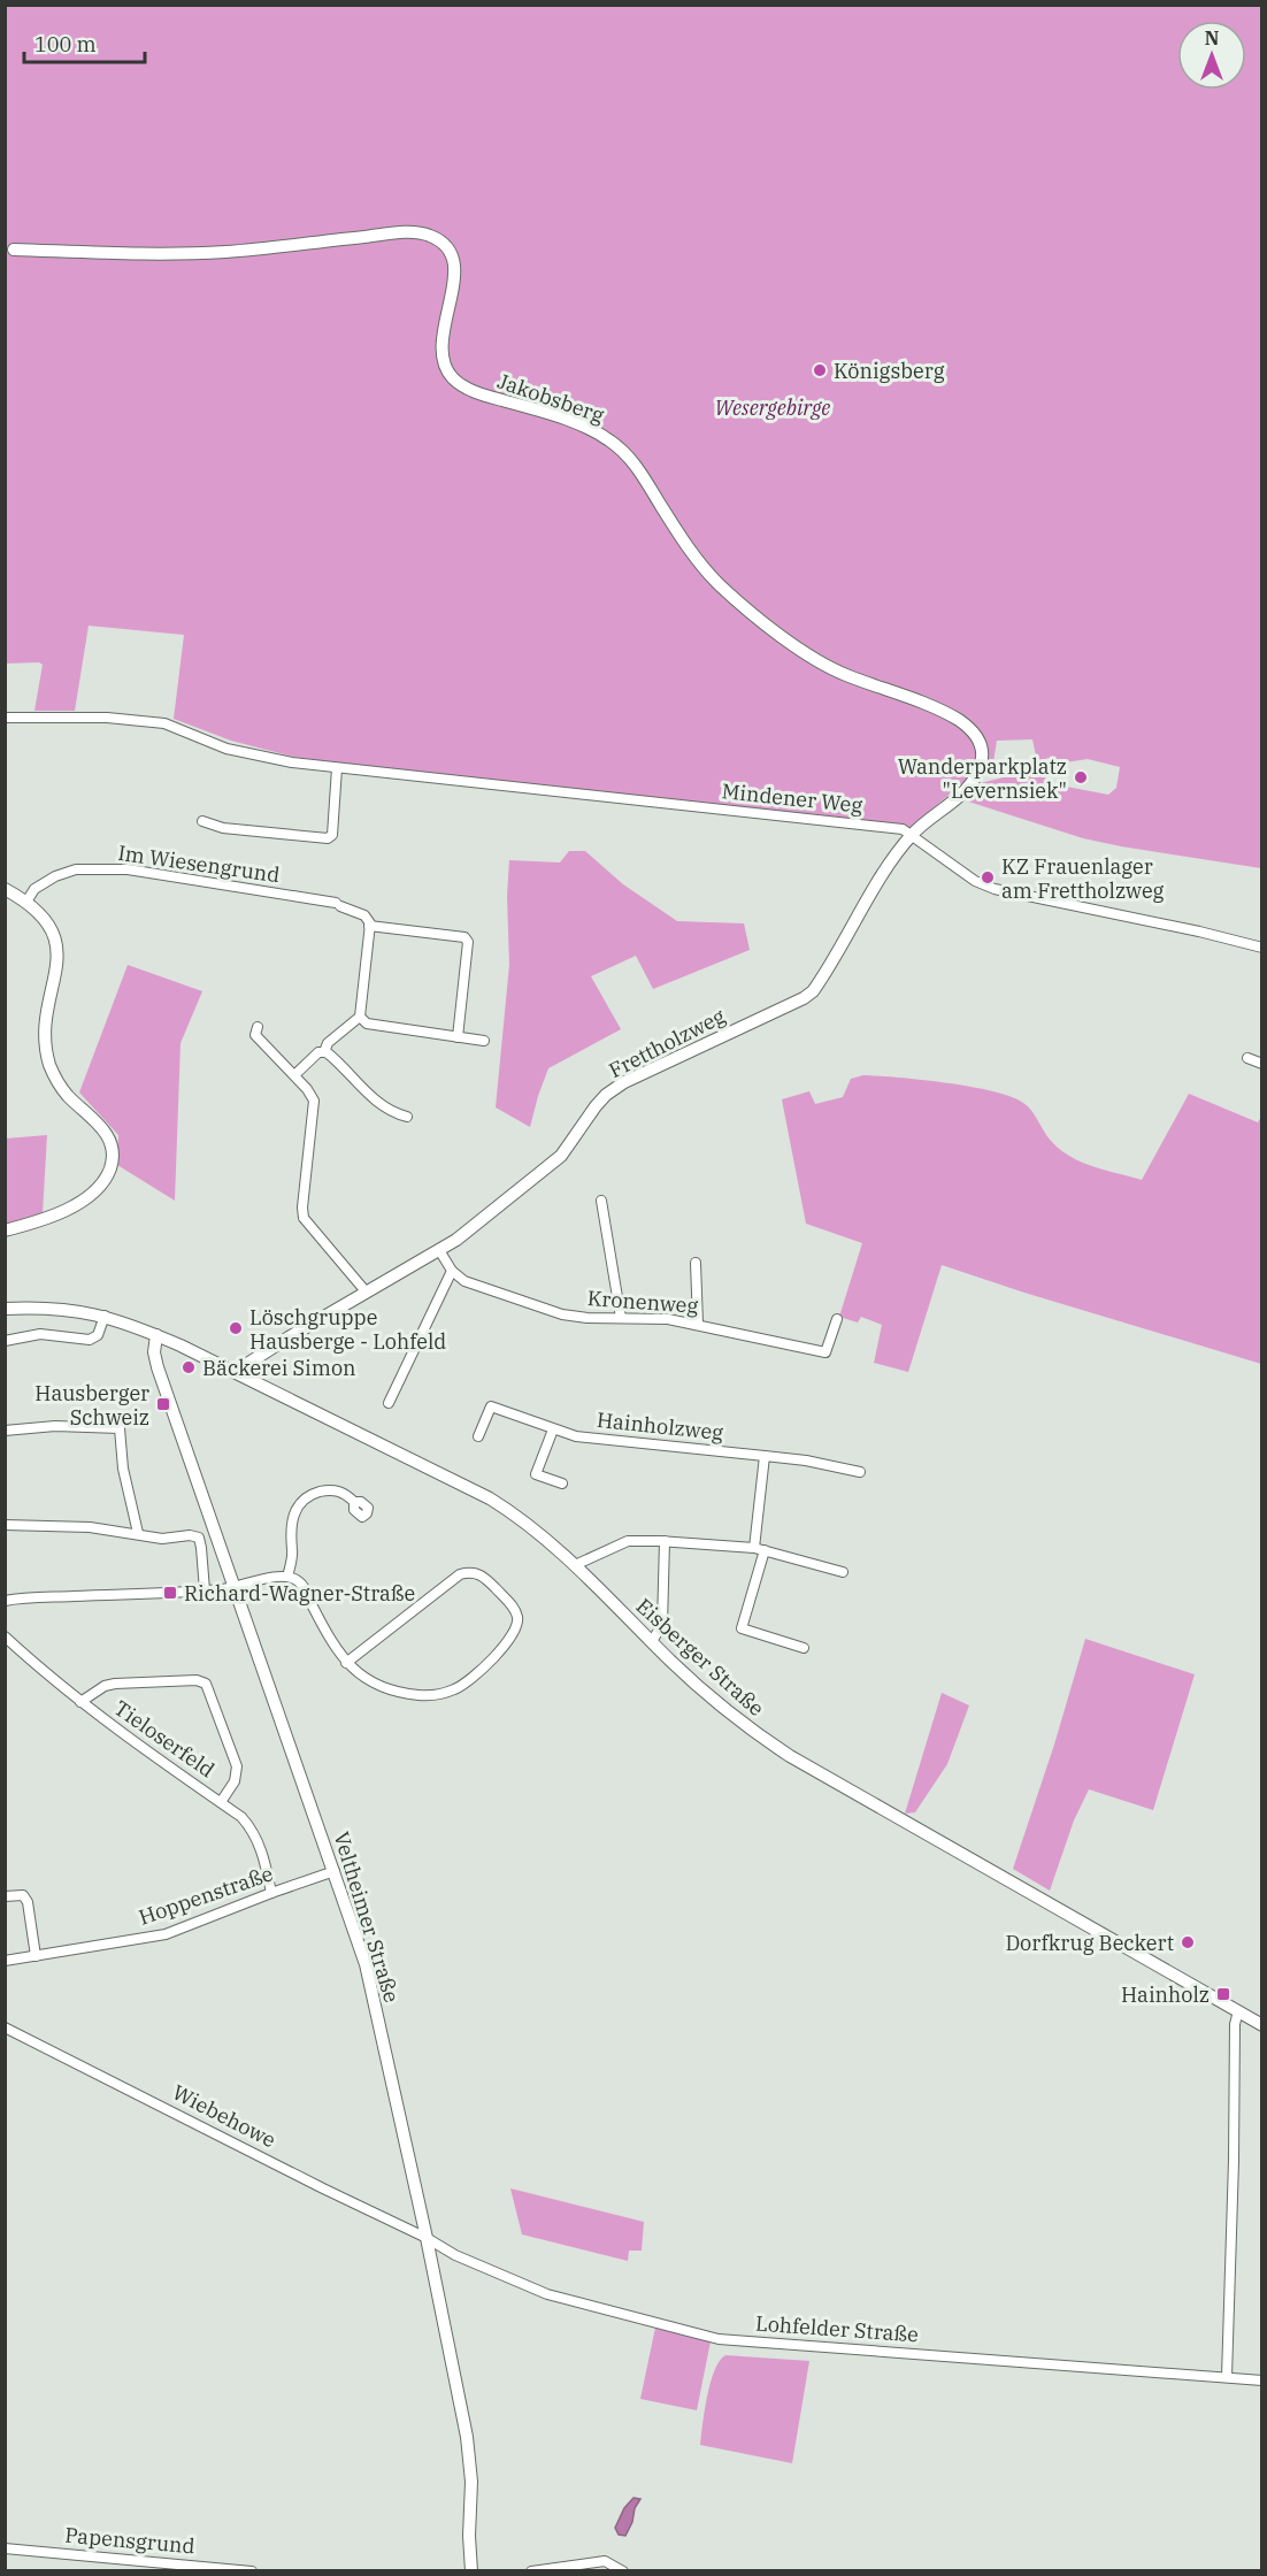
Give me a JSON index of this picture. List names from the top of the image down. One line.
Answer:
{"streets":{"main road":["Jakobsberg","Frettholzweg","Eisberger Straße","Veltheimer Straße"],"street":["Mindener Weg","Im Wiesengrund","Kronenweg","Hainholzweg","Tieloserfeld","Hoppenstraße","Wiebehowe","Lohfelder Straße","Papensgrund"]},"crossings":[["Jakobsberg","Mindener Weg"],["Jakobsberg","Frettholzweg"],["Mindener Weg","Frettholzweg"],["Frettholzweg","Eisberger Straße"],["Eisberger Straße","Veltheimer Straße"],["Tieloserfeld","Hoppenstraße"],["Hoppenstraße","Veltheimer Straße"],["Veltheimer Straße","Wiebehowe"],["Veltheimer Straße","Lohfelder Straße"],["Wiebehowe","Lohfelder Straße"]],"parks":["Wesergebirge"],"places":{"other":["Königsberg","Wanderparkplatz \"Levernsiek\"","KZ Frauenlager am Frettholzweg","Löschgruppe Hausberge - Lohfeld","Bäckerei Simon","Dorfkrug Beckert"],"transit":["Hausberger Schweiz","Richard-Wagner-Straße","Hainholz"]},"scale_bar":"100 m","north":"top"}
